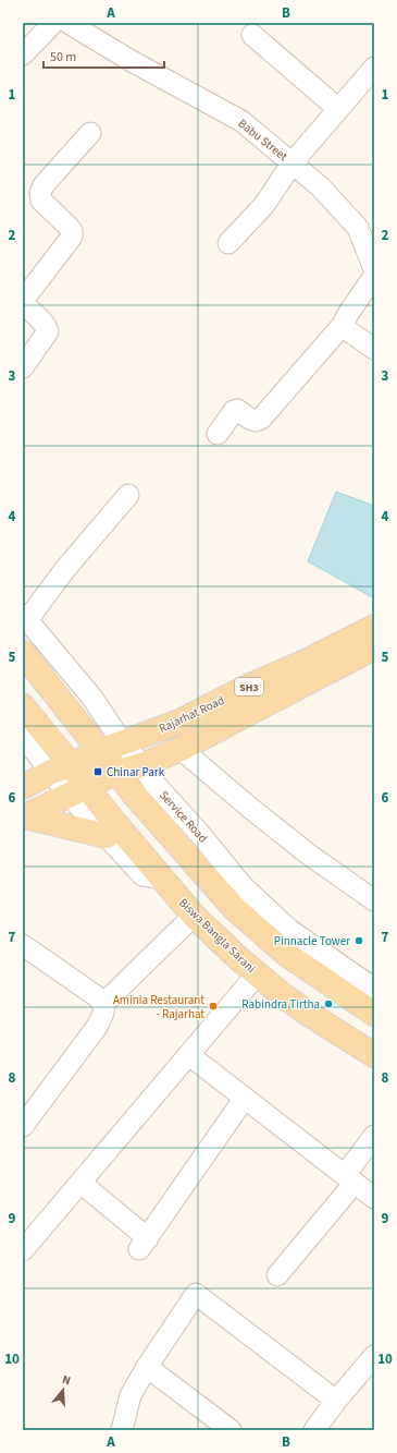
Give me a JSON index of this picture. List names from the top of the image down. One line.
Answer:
{"streets":{"main road":["SH3","Rajarhat Road","Biswa Bangla Sarani"],"street":["Babu Street","Service Road"]},"crossings":[["SH3","Rajarhat Road"],["SH3","Service Road"],["SH3","Biswa Bangla Sarani"],["Rajarhat Road","Service Road"]],"places":{"transit":["Chinar Park"],"other":["Pinnacle Tower","Rabindra Tirtha","Aminia Restaurant - Rajarhat"]},"scale_bar":"50 m","north":"top","grid":{"columns":["A","B"],"rows":["1","2","3","4","5","6","7","8","9","10"]}}
